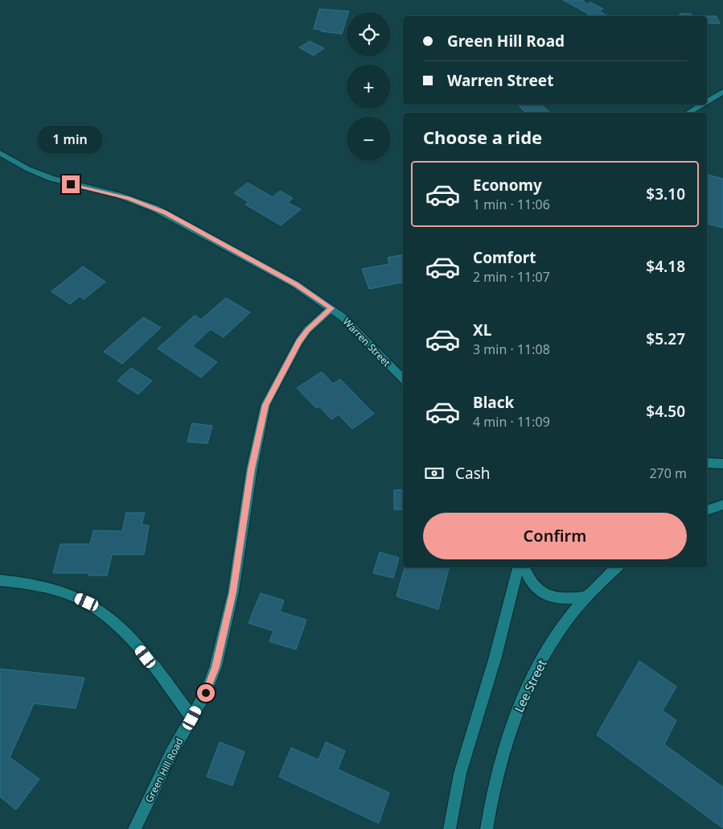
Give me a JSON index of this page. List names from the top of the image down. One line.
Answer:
{"streets":{"street":["Warren Street","Lee Street","Green Hill Road"]},"crossings":[["Warren Street","Green Hill Road"]],"page":{"map_buttons":["+","−"],"banner":["Green Hill Road","Warren Street"],"heading":"Choose a ride","bubble":"1 min","list":[{"name":"Economy","note":"1 min · 11:06","value":"$3.10"},{"name":"Comfort","note":"2 min · 11:07","value":"$4.18"},{"name":"XL","note":"3 min · 11:08","value":"$5.27"},{"name":"Black","note":"4 min · 11:09","value":"$4.50"}],"pay":["Cash","270 m"],"buttons":"Confirm"}}
